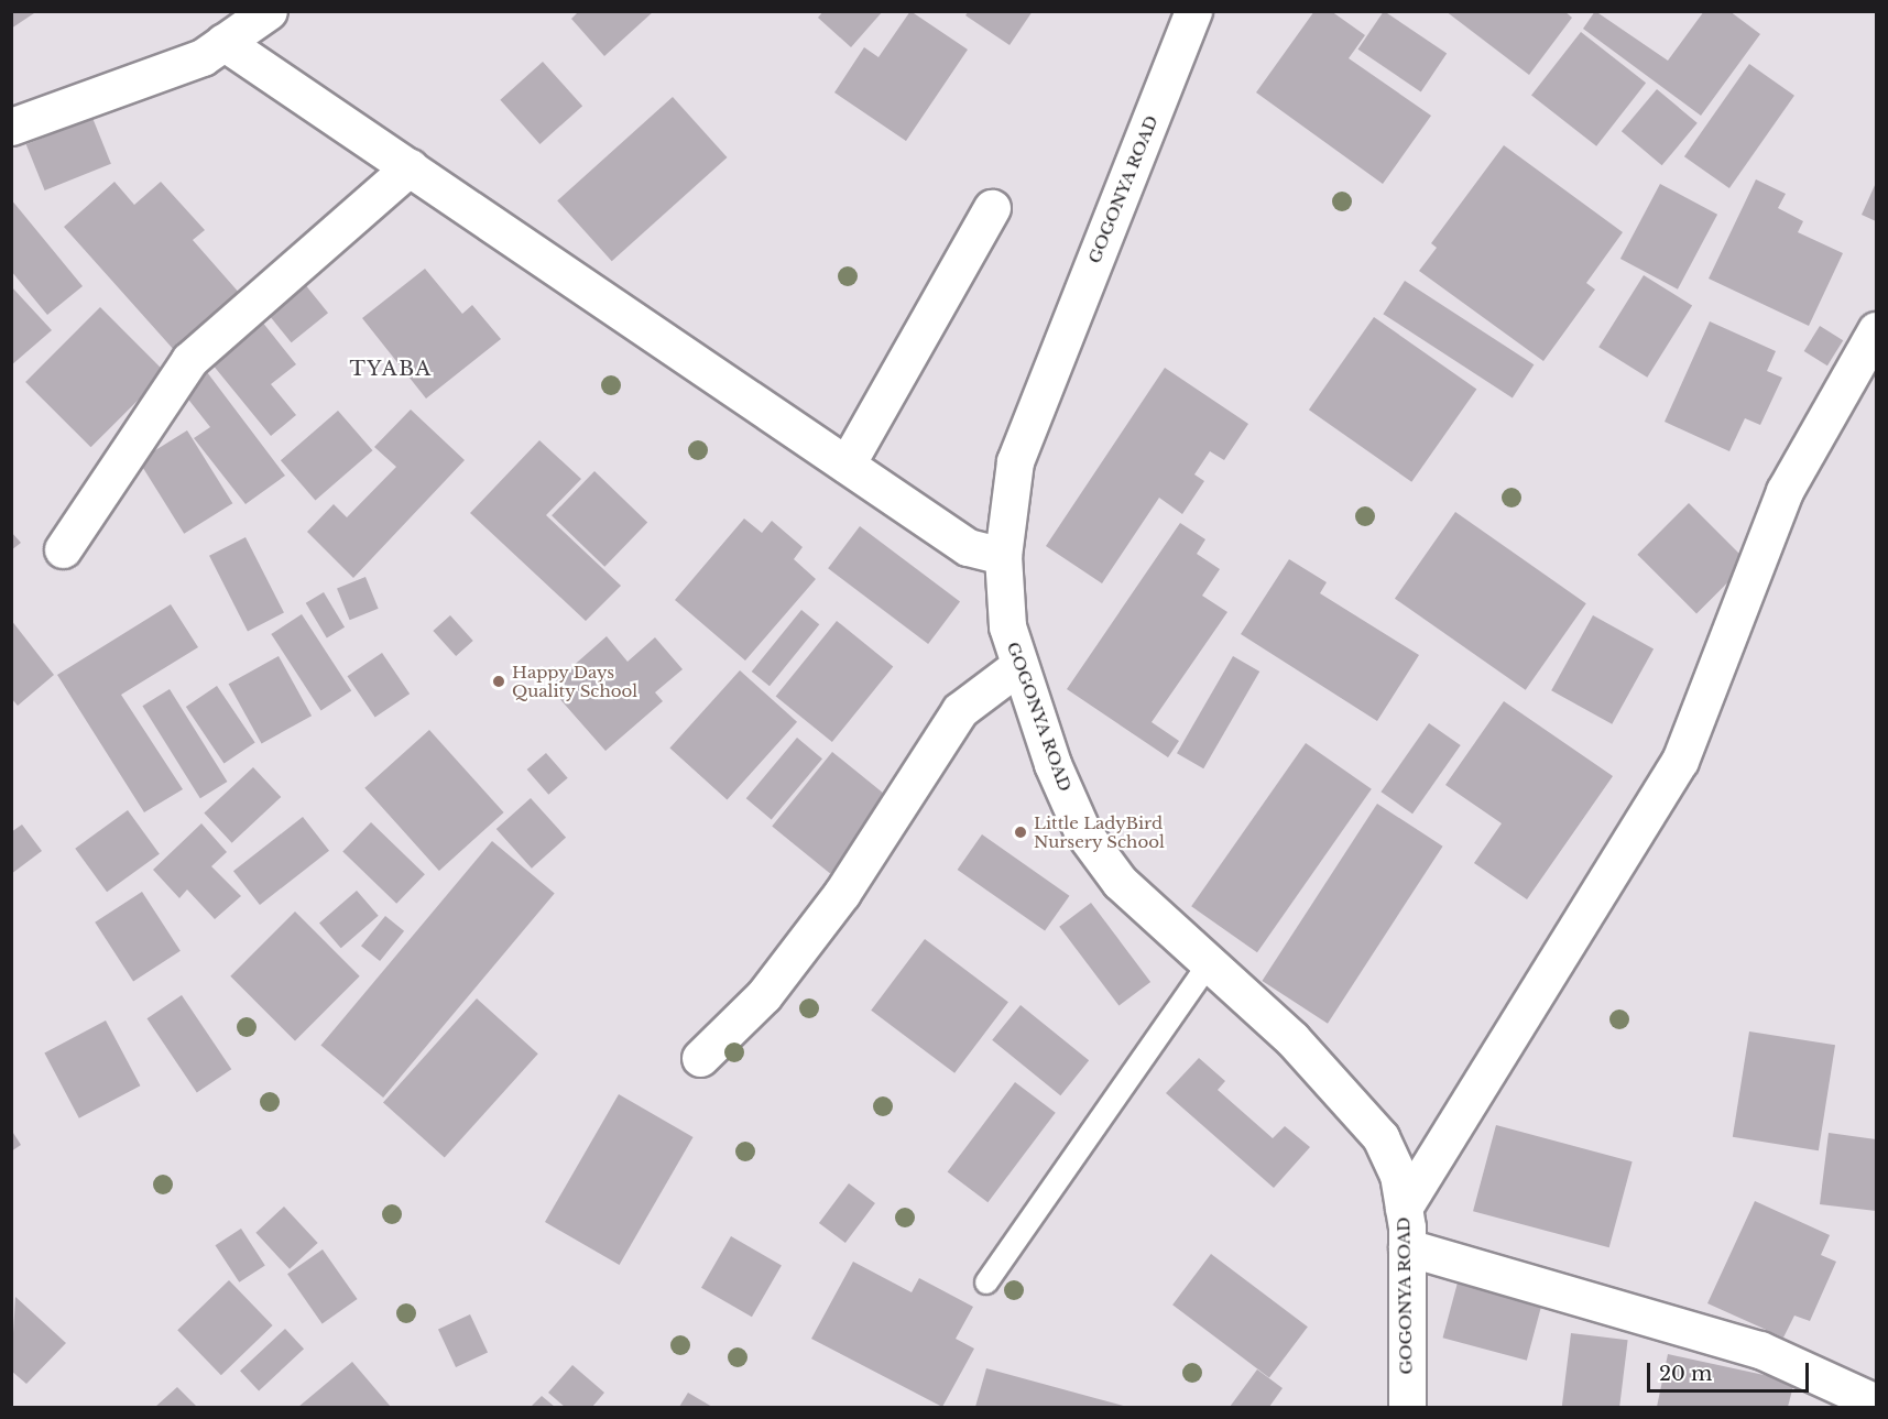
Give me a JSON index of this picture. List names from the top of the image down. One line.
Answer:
{"streets":{"street":["GOGONYA ROAD"]},"districts":["TYABA"],"places":["Happy Days Quality School","Little LadyBird Nursery School"],"scale_bar":"20 m"}
